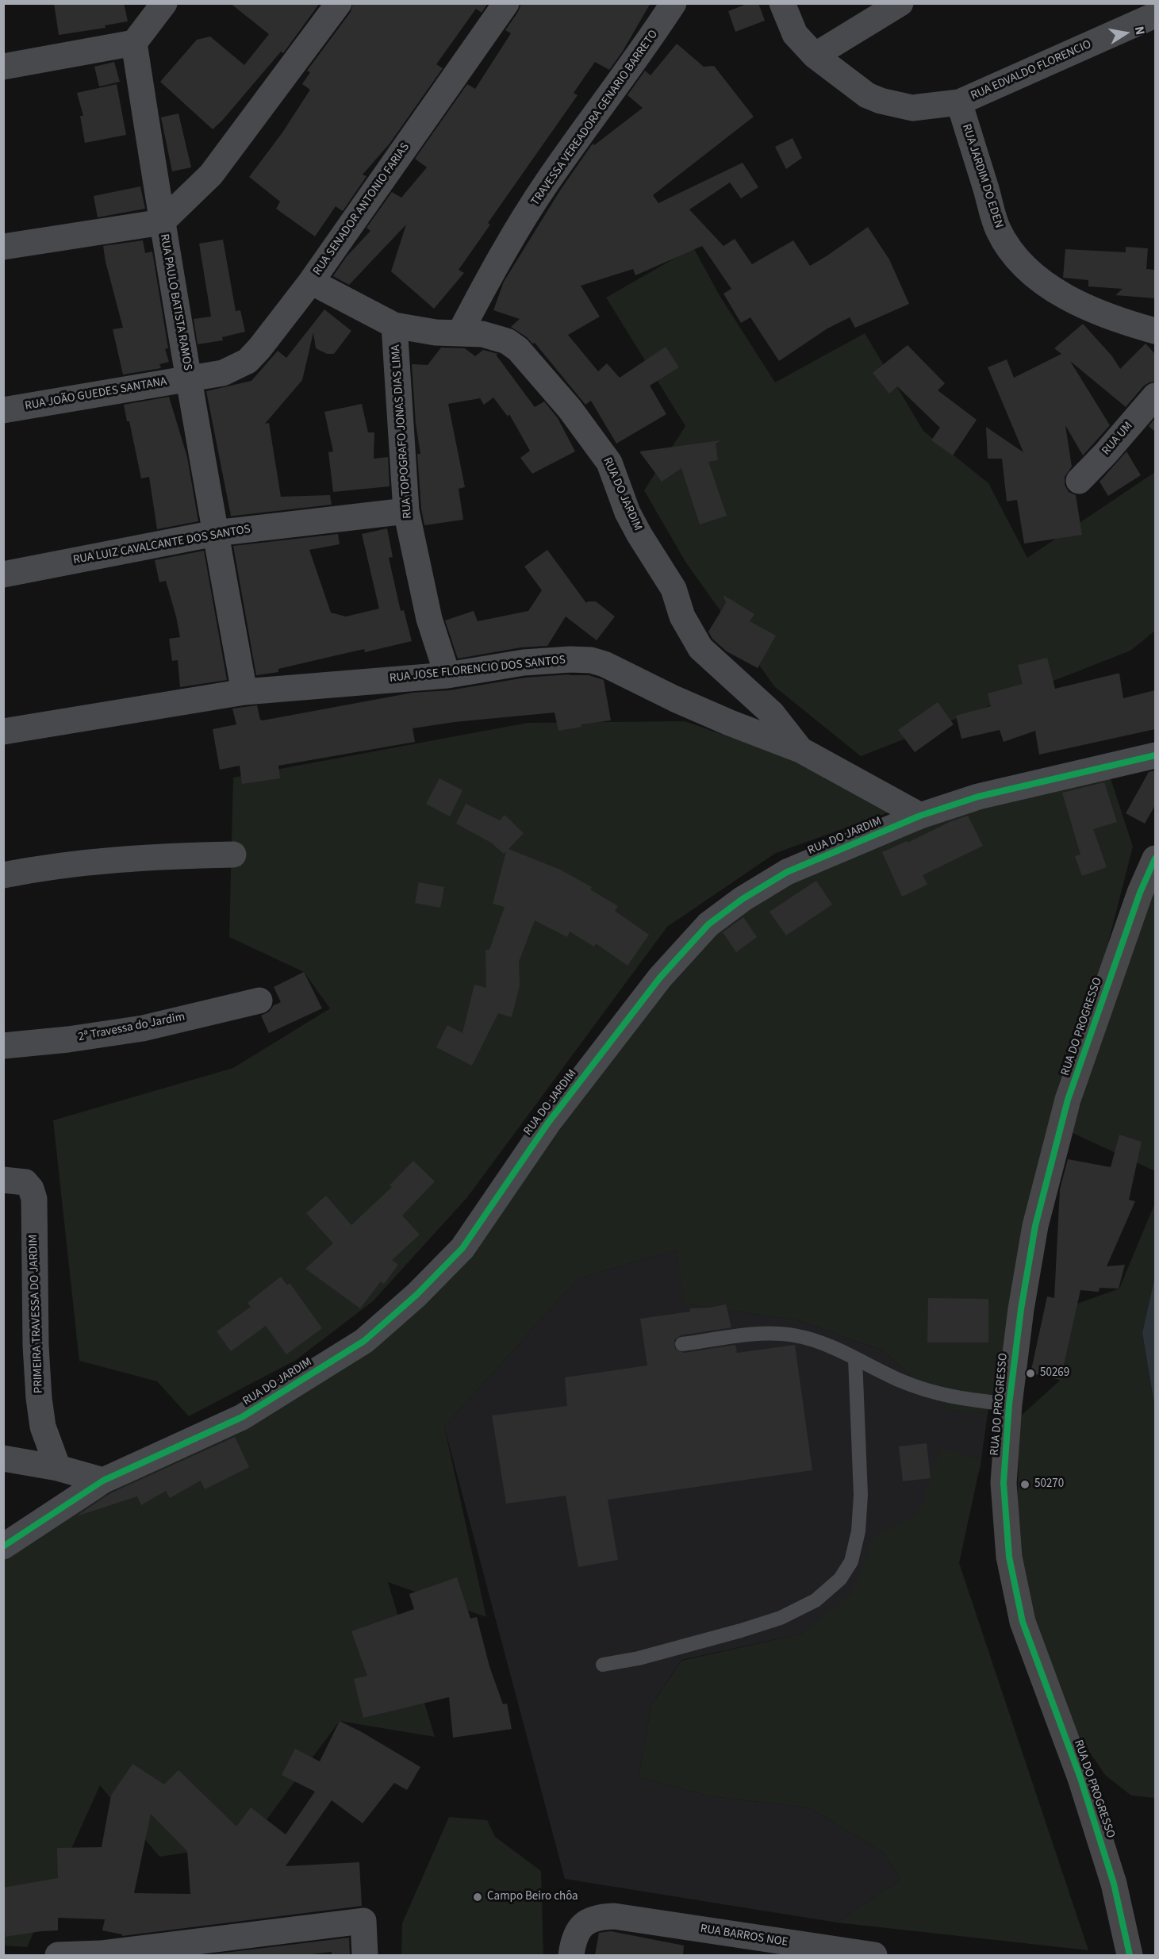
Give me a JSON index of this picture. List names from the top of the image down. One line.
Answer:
{"streets":{"street":["RUA EDVALDO FLORENCIO","TRAVESSA VEREADORA GENARIO BARRETO","RUA JARDIM DO EDEN","RUA SENADOR ANTONIO FARIAS","RUA PAULO BATISTA RAMOS","RUA JOÃO GUEDES SANTANA","RUA TOPOGRAFO JONAS DIAS LIMA","RUA UM","RUA DO JARDIM","RUA LUIZ CAVALCANTE DOS SANTOS","RUA JOSE FLORENCIO DOS SANTOS","RUA DO PROGRESSO","2ª Travessa do Jardim","PRIMEIRA TRAVESSA DO JARDIM","RUA BARROS NOE"]},"crossings":[["RUA EDVALDO FLORENCIO","RUA JARDIM DO EDEN"],["TRAVESSA VEREADORA GENARIO BARRETO","RUA DO JARDIM"],["RUA SENADOR ANTONIO FARIAS","RUA PAULO BATISTA RAMOS"],["RUA SENADOR ANTONIO FARIAS","RUA JOÃO GUEDES SANTANA"],["RUA SENADOR ANTONIO FARIAS","RUA DO JARDIM"],["RUA PAULO BATISTA RAMOS","RUA JOÃO GUEDES SANTANA"],["RUA PAULO BATISTA RAMOS","RUA LUIZ CAVALCANTE DOS SANTOS"],["RUA PAULO BATISTA RAMOS","RUA JOSE FLORENCIO DOS SANTOS"],["RUA TOPOGRAFO JONAS DIAS LIMA","RUA DO JARDIM"],["RUA TOPOGRAFO JONAS DIAS LIMA","RUA LUIZ CAVALCANTE DOS SANTOS"],["RUA TOPOGRAFO JONAS DIAS LIMA","RUA JOSE FLORENCIO DOS SANTOS"],["RUA DO JARDIM","RUA JOSE FLORENCIO DOS SANTOS"]],"places":["50269","50270","Campo Beiro chôa"],"north":"right"}
